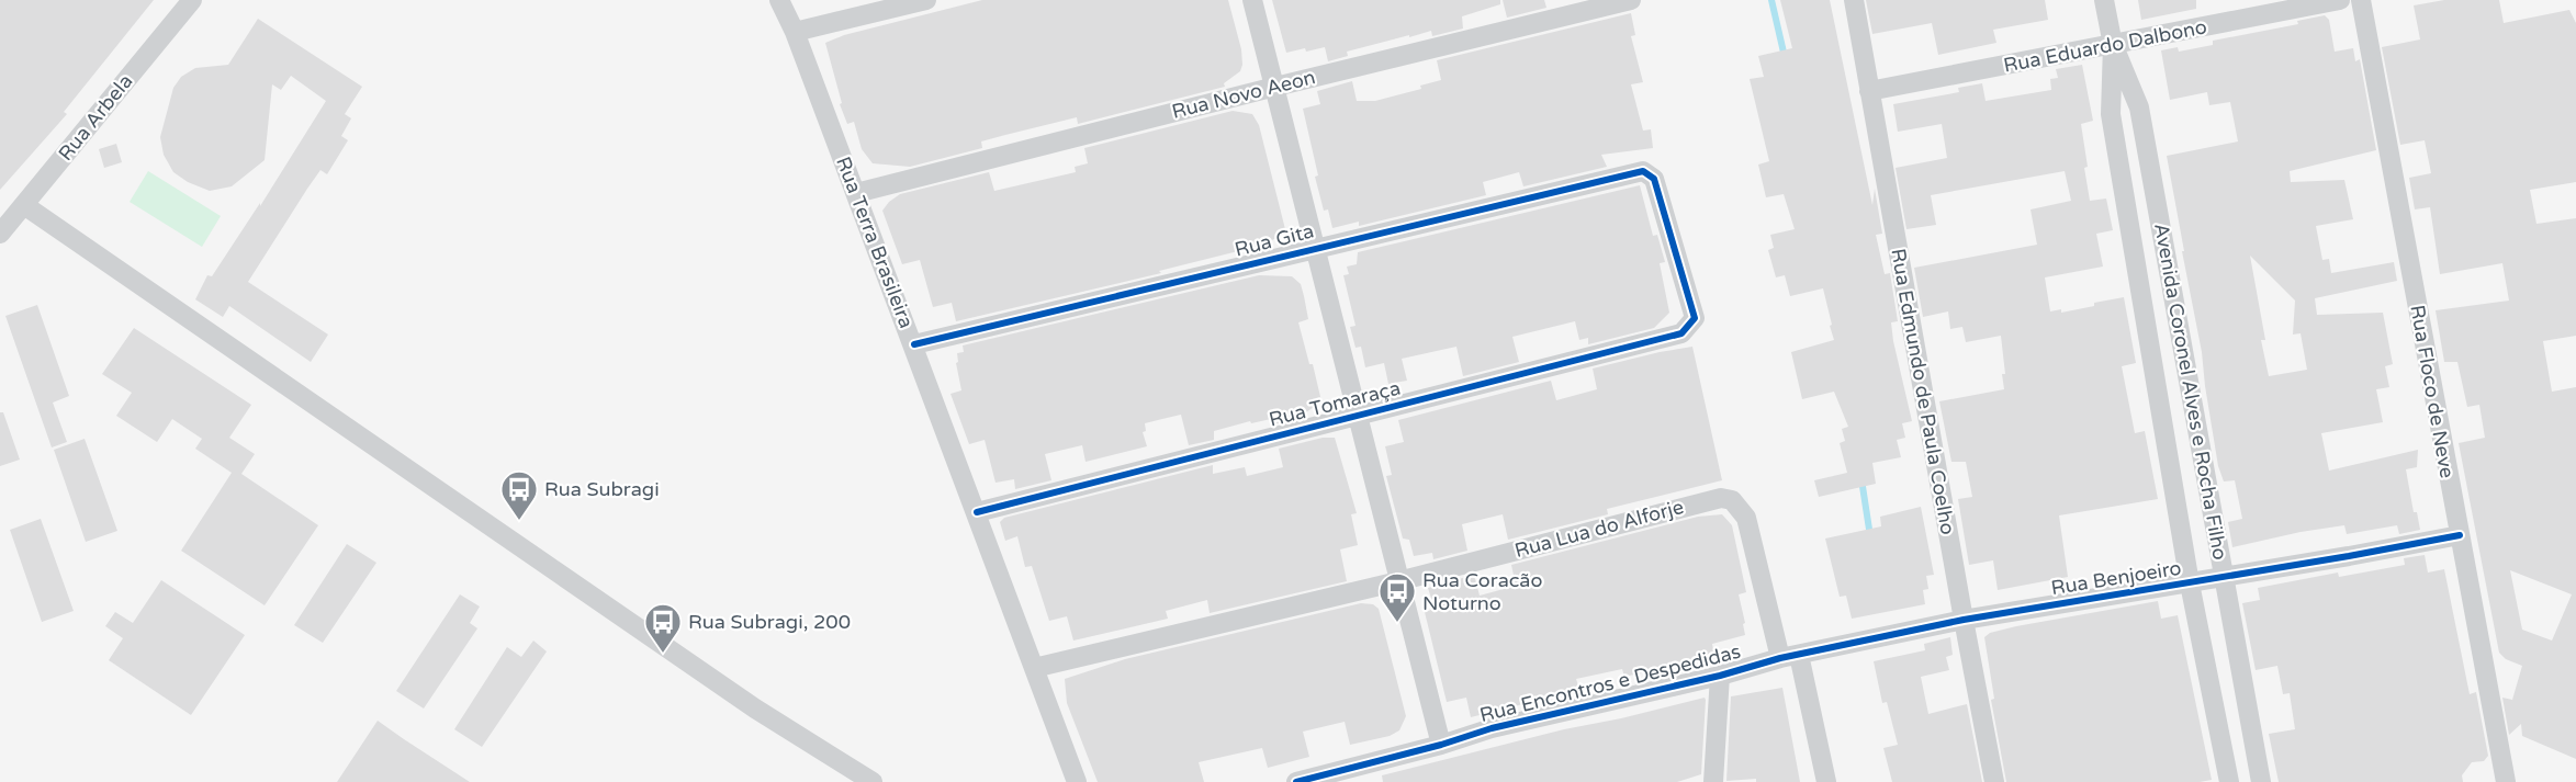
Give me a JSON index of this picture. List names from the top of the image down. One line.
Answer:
{"streets":{"street":["Rua Eduardo Dalbono","Rua Novo Aeon","Rua Arbela","Rua Gita","Rua Terra Brasileira","Rua Edmundo de Paula Coelho","Avenida Coronel Alves e Rocha Filho","Rua Floco de Neve","Rua Tomaraça","Rua Lua do Alforje","Rua Benjoeiro","Rua Encontros e Despedidas"]},"crossings":[["Rua Eduardo Dalbono","Rua Edmundo de Paula Coelho"],["Rua Eduardo Dalbono","Avenida Coronel Alves e Rocha Filho"],["Rua Novo Aeon","Rua Terra Brasileira"],["Rua Gita","Rua Terra Brasileira"],["Rua Gita","Rua Tomaraça"],["Rua Terra Brasileira","Rua Tomaraça"],["Rua Terra Brasileira","Rua Lua do Alforje"],["Rua Edmundo de Paula Coelho","Rua Benjoeiro"],["Avenida Coronel Alves e Rocha Filho","Rua Benjoeiro"],["Rua Floco de Neve","Rua Benjoeiro"],["Rua Lua do Alforje","Rua Benjoeiro"],["Rua Lua do Alforje","Rua Encontros e Despedidas"],["Rua Benjoeiro","Rua Encontros e Despedidas"]],"places":{"bus stop":["Rua Subragi","Rua Coracão Noturno","Rua Subragi, 200"]}}
